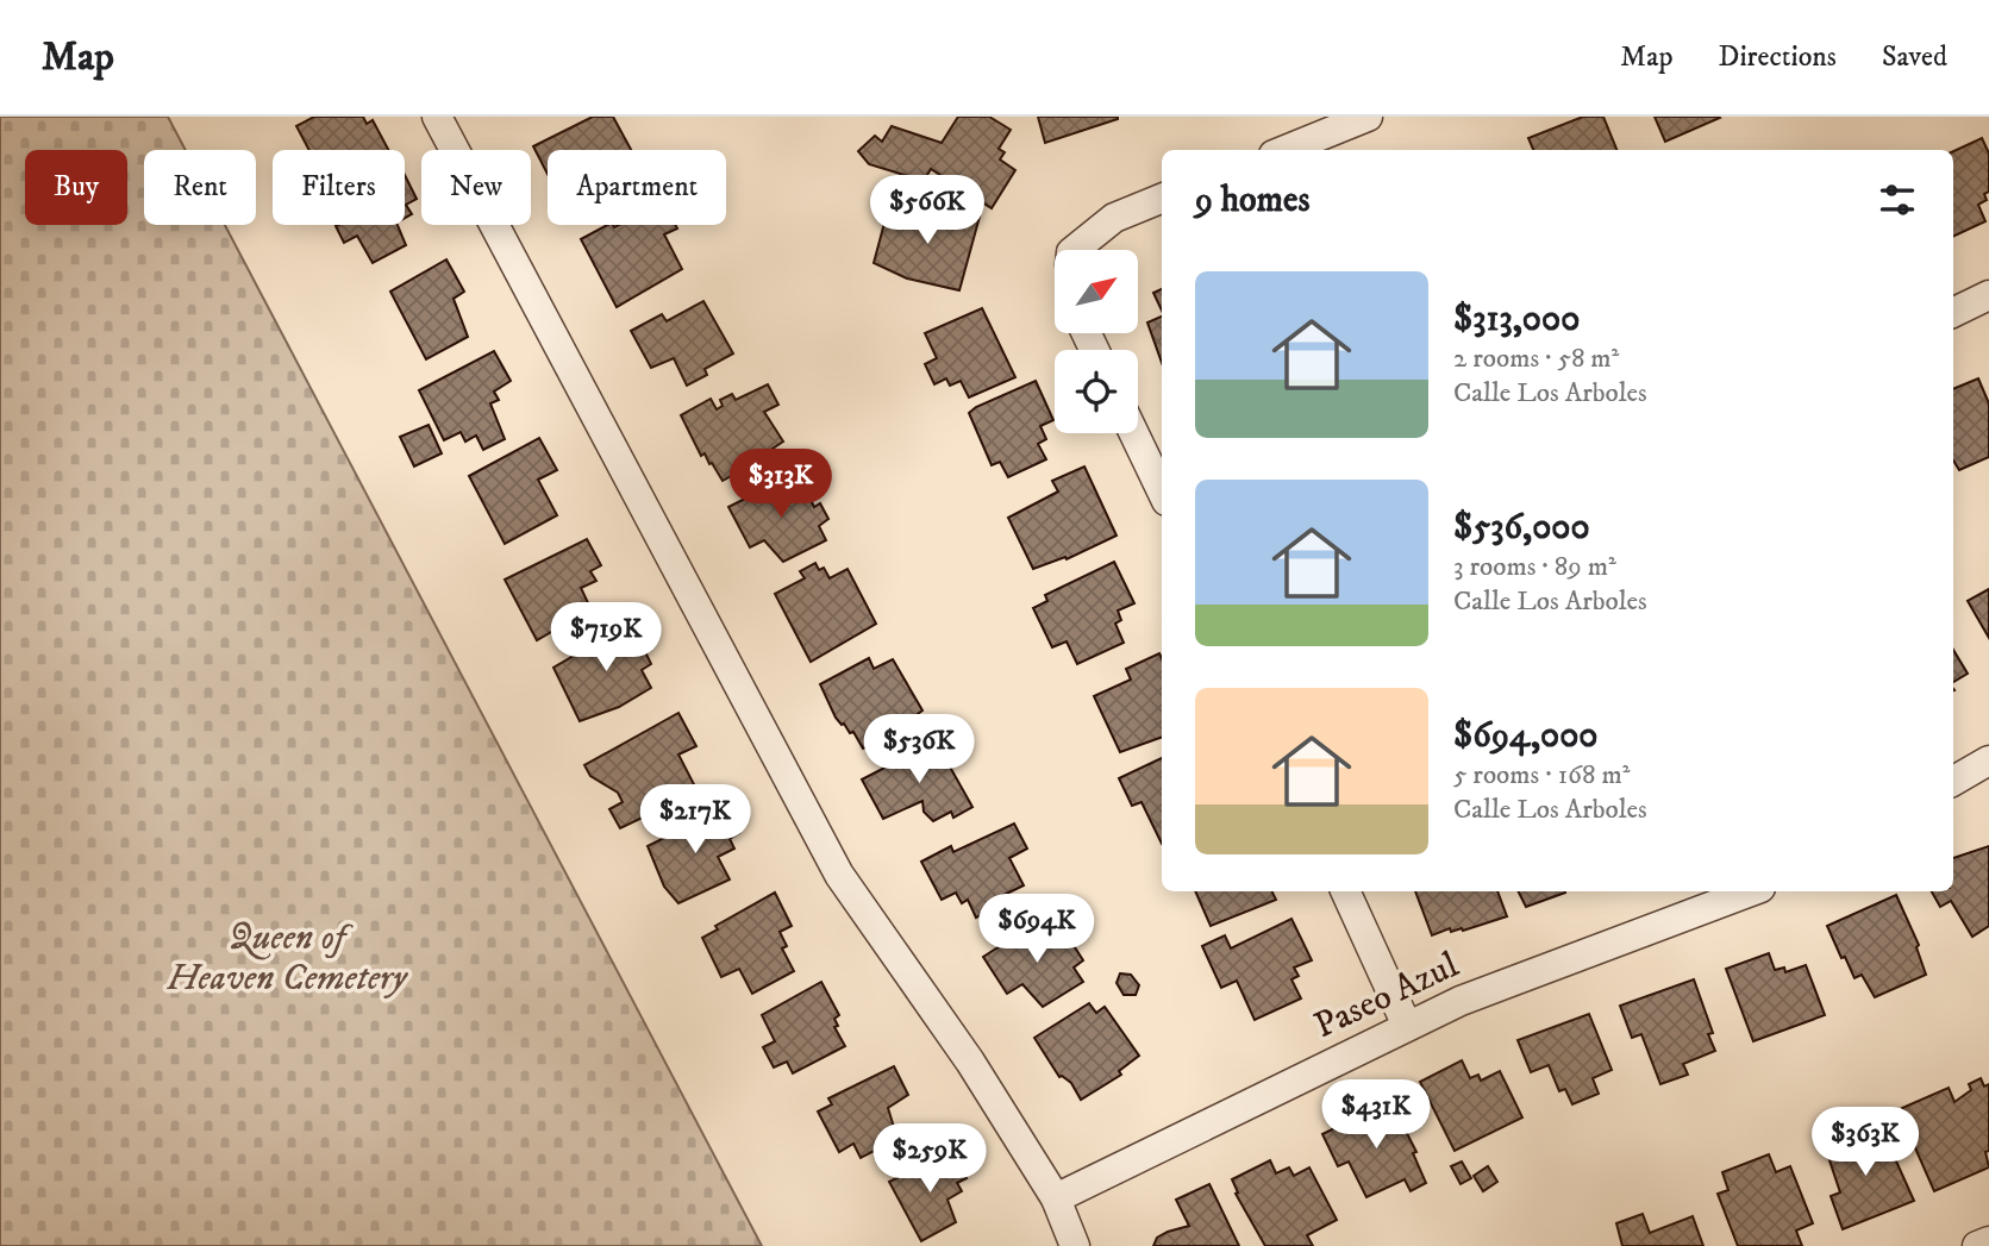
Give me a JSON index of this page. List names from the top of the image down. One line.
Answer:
{"streets":{"street":["Paseo Azul"]},"parks":["Queen of Heaven Cemetery"],"north":"top right","page":{"header":"Map","nav":["Map","Directions","Saved"],"chip":["Buy","Rent","Filters","New","Apartment"],"heading":"9 homes","price":["$566K","$313K","$719K","$536K","$217K","$694K","$431K","$363K","$259K"],"list":[{"name":"$313,000","note":"2 rooms · 58 m² · Calle Los Arboles"},{"name":"$536,000","note":"3 rooms · 89 m² · Calle Los Arboles"},{"name":"$694,000","note":"5 rooms · 168 m² · Calle Los Arboles"}]}}
